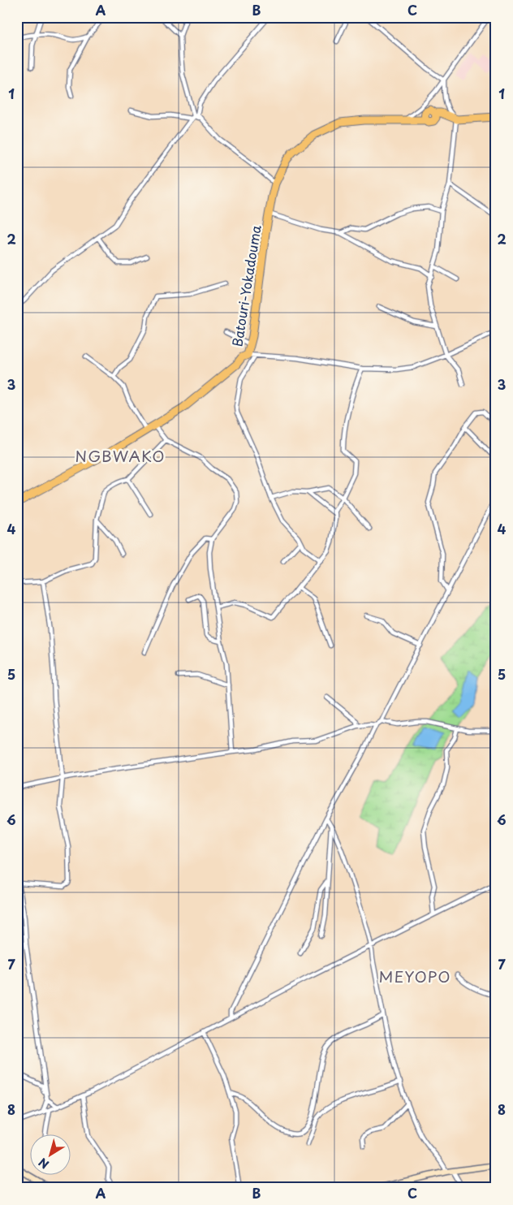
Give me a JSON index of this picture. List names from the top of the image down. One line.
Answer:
{"streets":{"highway":["Batouri-Yokadouma"]},"districts":["NGBWAKO","MEYOPO"],"north":"bottom left","grid":{"columns":["A","B","C"],"rows":["1","2","3","4","5","6","7","8"]}}
